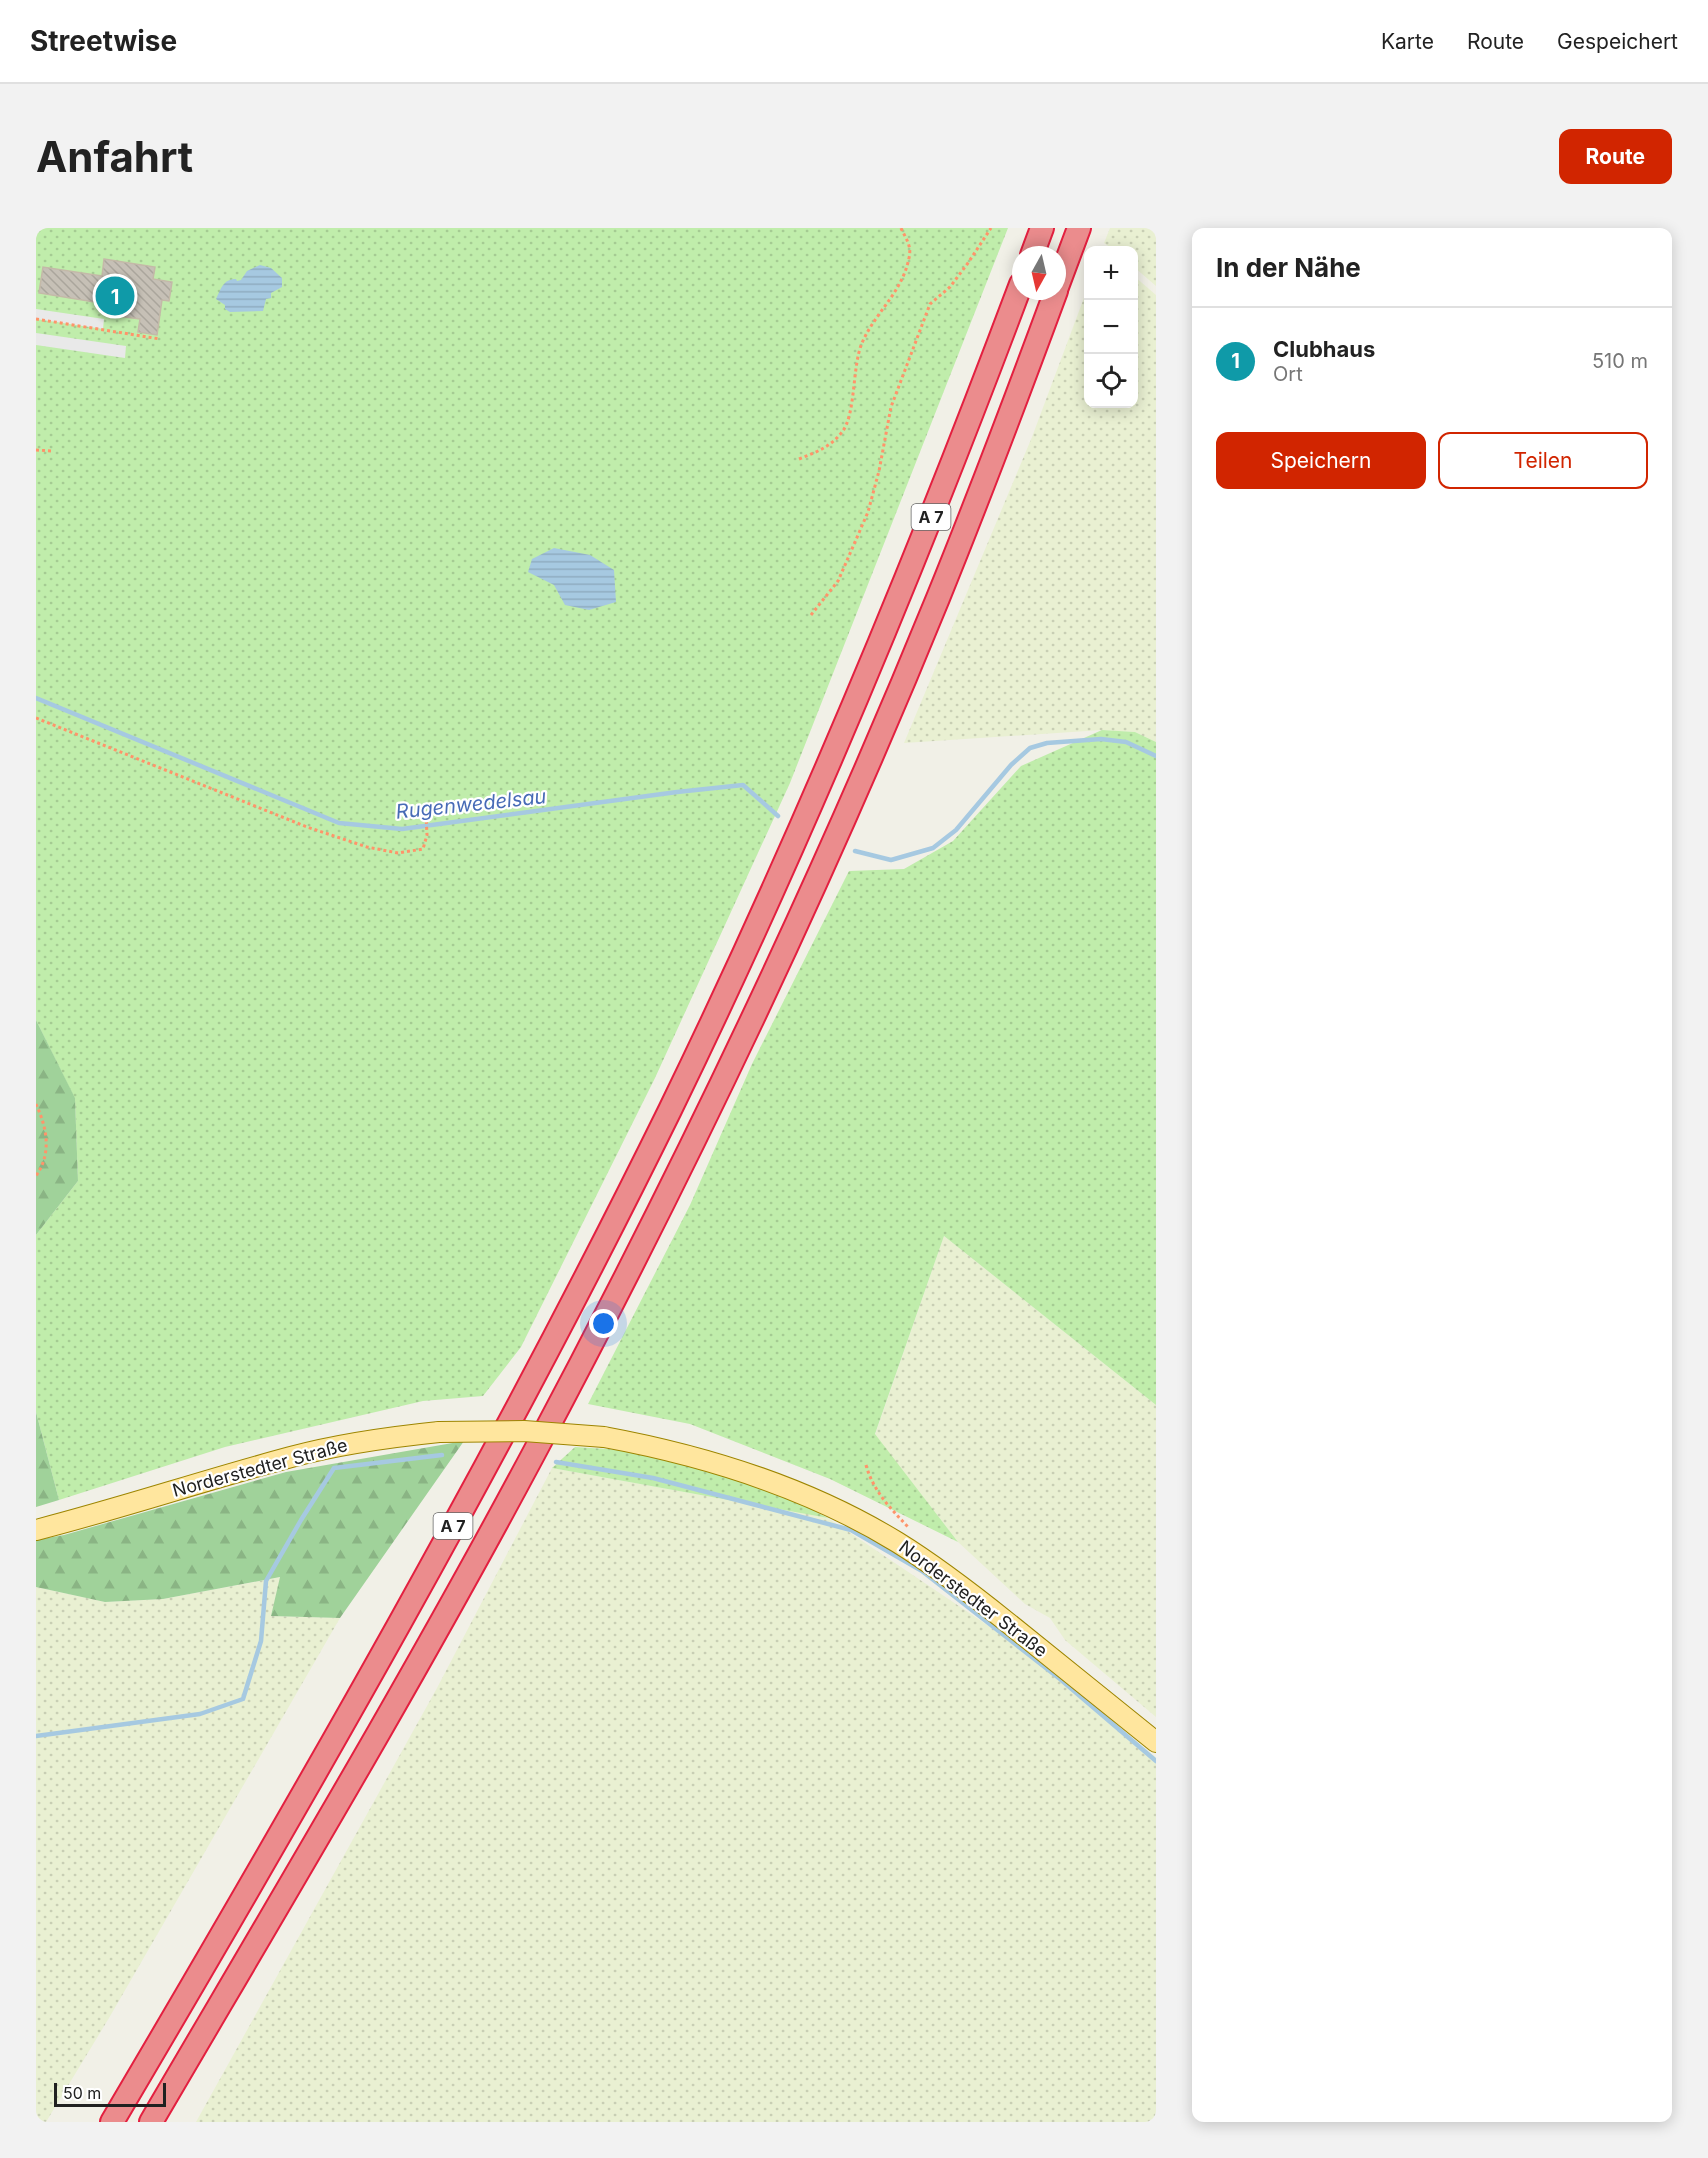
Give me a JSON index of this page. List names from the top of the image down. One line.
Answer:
{"streets":{"highway":["A 7"],"main road":["Norderstedter Straße"]},"water":["Rugenwedelsau"],"scale_bar":"50 m","north":"bottom","page":{"header":"Streetwise","nav":["Karte","Route","Gespeichert"],"buttons":["Route",["Speichern","Teilen"]],"title":"Anfahrt","heading":"In der Nähe","map_buttons":["+","−"],"pins":"1","list":[{"mark":"1","name":"Clubhaus","note":"Ort","value":"510 m"}],"scale":"50 m"}}
